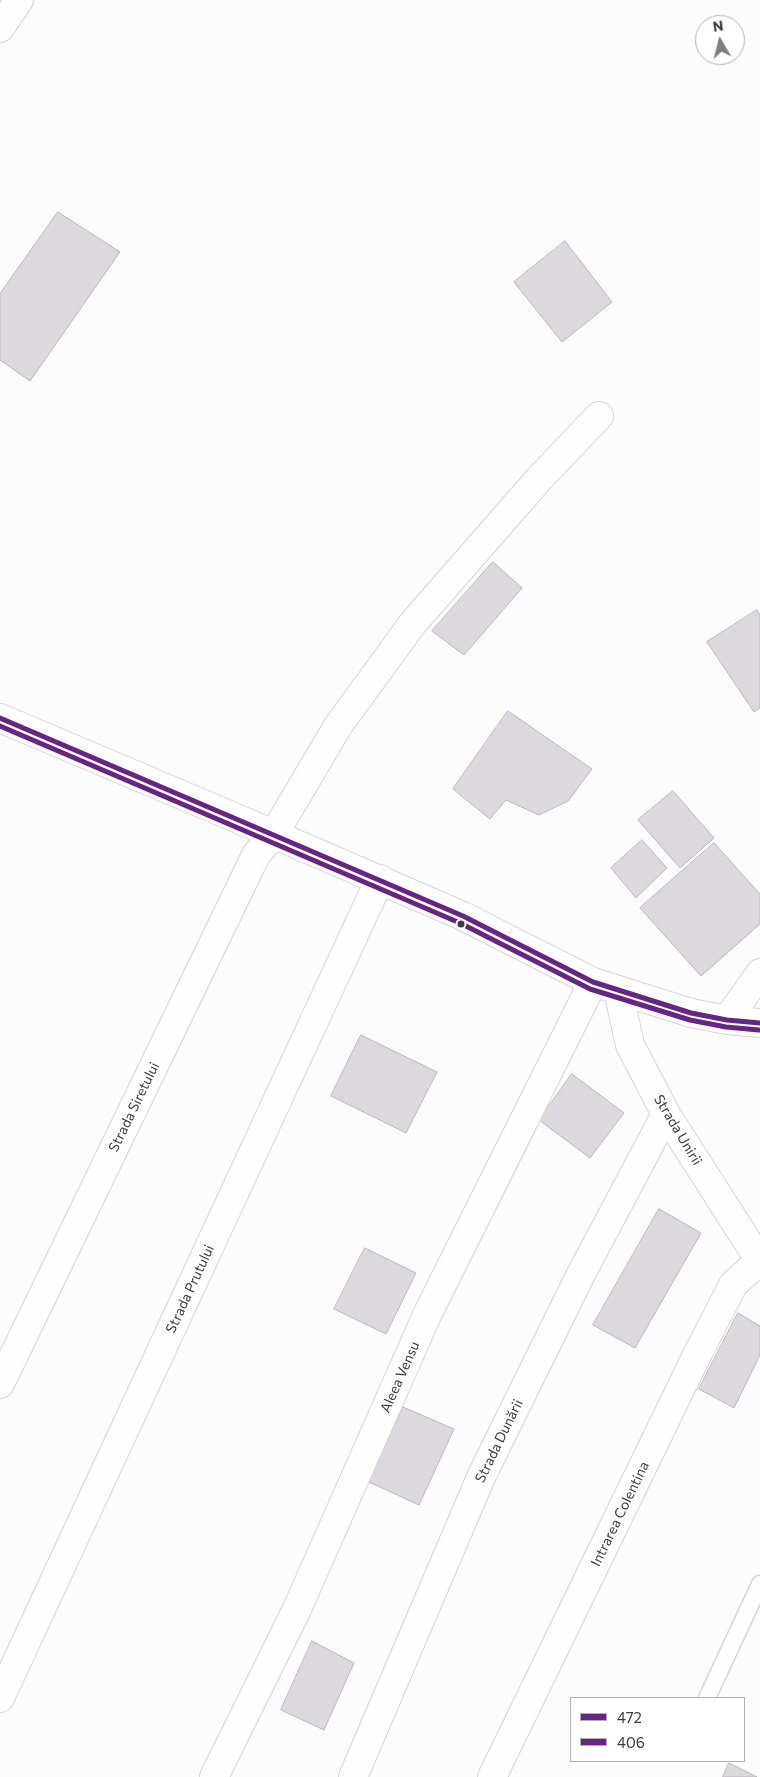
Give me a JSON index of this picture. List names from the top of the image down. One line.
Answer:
{"streets":{"street":["Strada Siretului","Strada Unirii","Strada Prutului","Aleea Vensu","Strada Dunării","Intrarea Colentina"]},"crossings":[["Strada Unirii","Aleea Vensu"],["Strada Unirii","Strada Dunării"],["Strada Unirii","Intrarea Colentina"]],"lines":["transit line 472","transit line 406"],"legend":["472","406"],"north":"top"}
